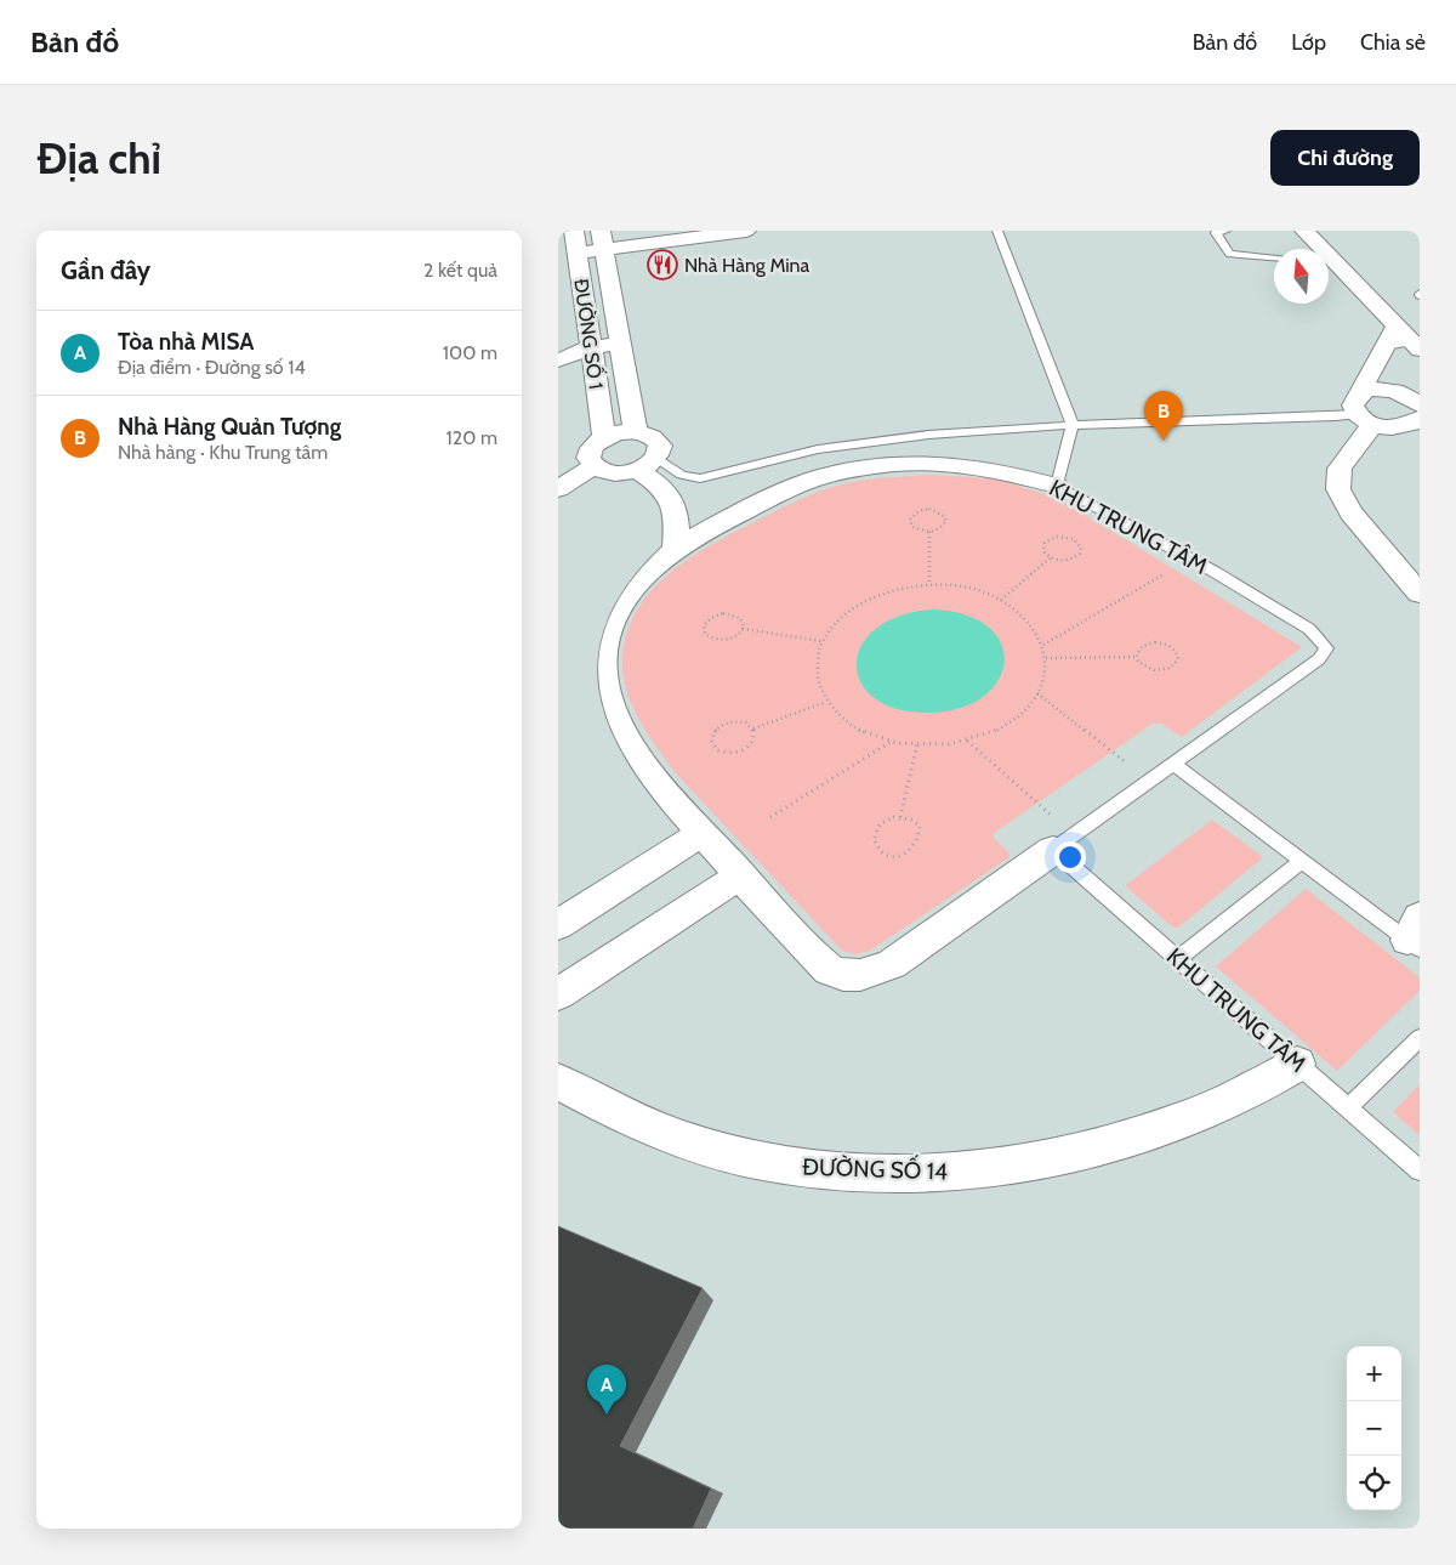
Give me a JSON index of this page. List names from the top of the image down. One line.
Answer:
{"streets":{"street":["ĐƯỜNG SỐ 1","KHU TRUNG TÂM","ĐƯỜNG SỐ 14"]},"crossings":[["KHU TRUNG TÂM","ĐƯỜNG SỐ 14"]],"places":{"restaurant":["Nhà Hàng Mina"]},"north":"top","page":{"header":"Bản đồ","nav":["Bản đồ","Lớp","Chia sẻ"],"buttons":"Chỉ đường","title":"Địa chỉ","heading":["Gần đây","2 kết quả"],"list":[{"mark":"A","name":"Tòa nhà MISA","note":"Địa điểm · Đường số 14","value":"100 m"},{"mark":"B","name":"Nhà Hàng Quản Tượng","note":"Nhà hàng · Khu Trung tâm","value":"120 m"}],"pins":["B","A"],"map_buttons":["+","−"]}}
